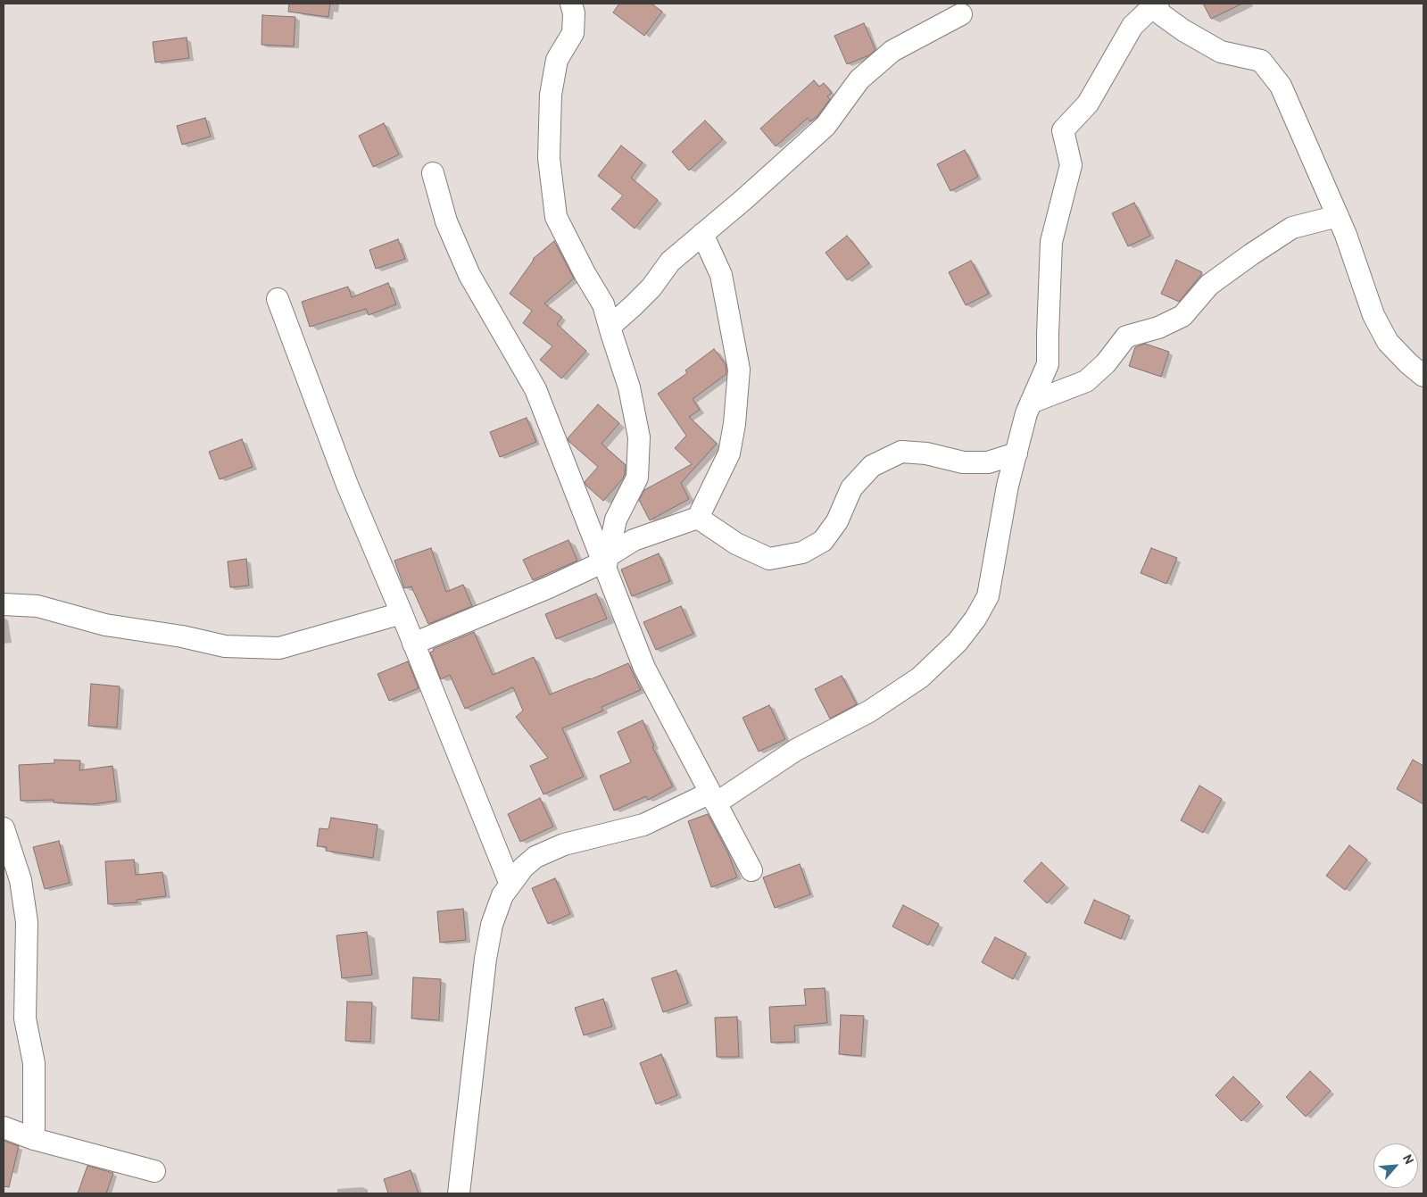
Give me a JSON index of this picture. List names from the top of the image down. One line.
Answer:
{"north":"top right"}
